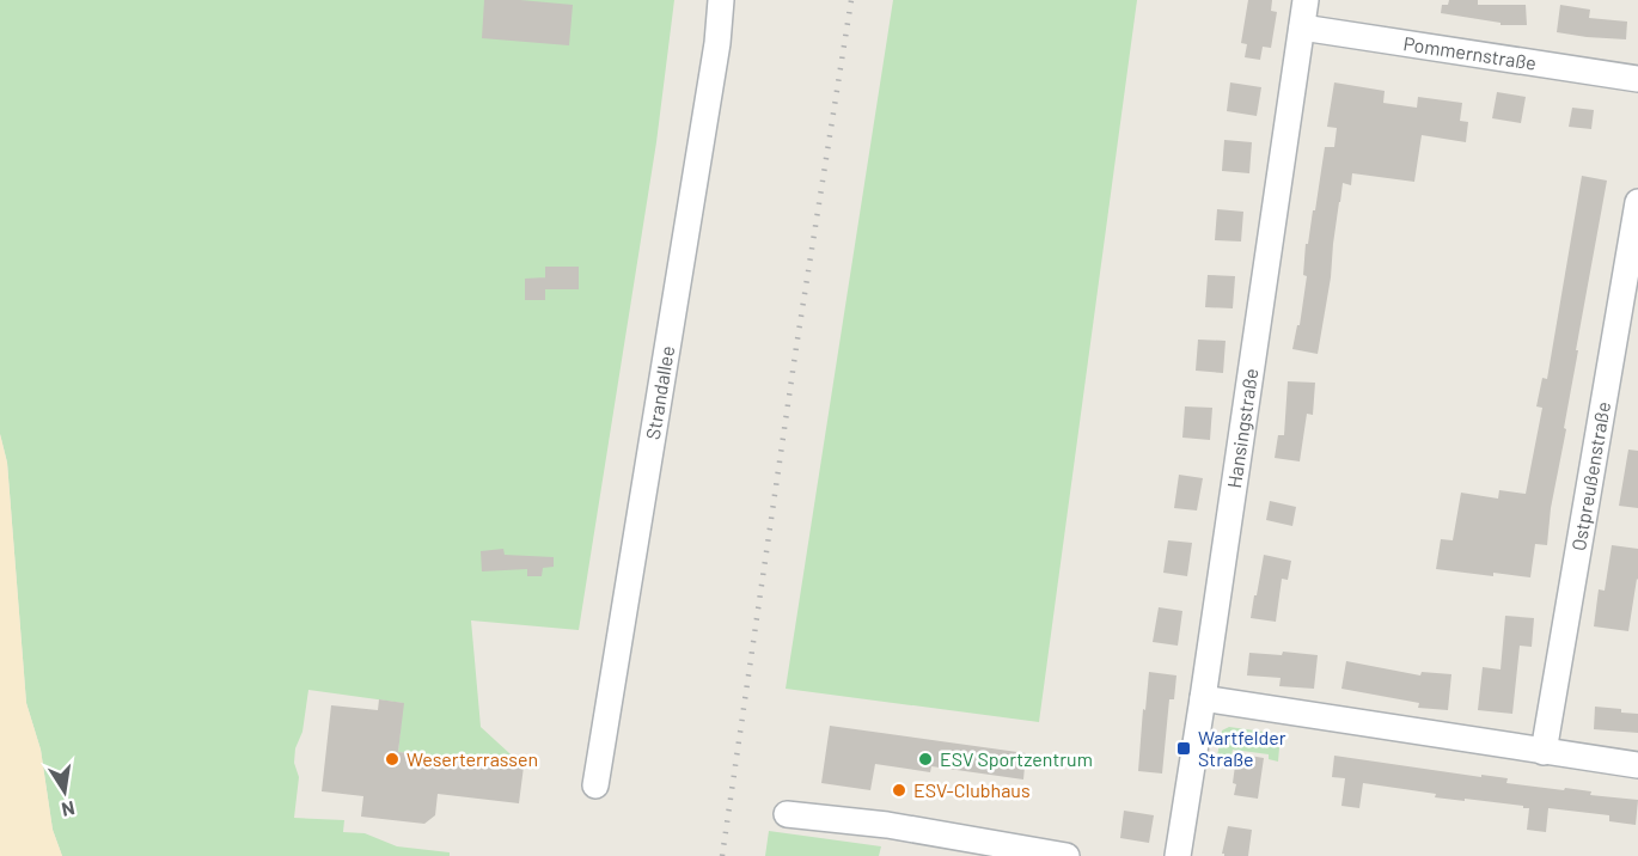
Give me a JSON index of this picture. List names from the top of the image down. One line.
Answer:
{"streets":{"street":["Pommernstraße","Strandallee","Hansingstraße","Ostpreußenstraße"]},"crossings":[["Pommernstraße","Hansingstraße"]],"places":{"transit":["Wartfelder Straße"],"other":["Weserterrassen","ESV Sportzentrum","ESV-Clubhaus"]},"north":"bottom"}
